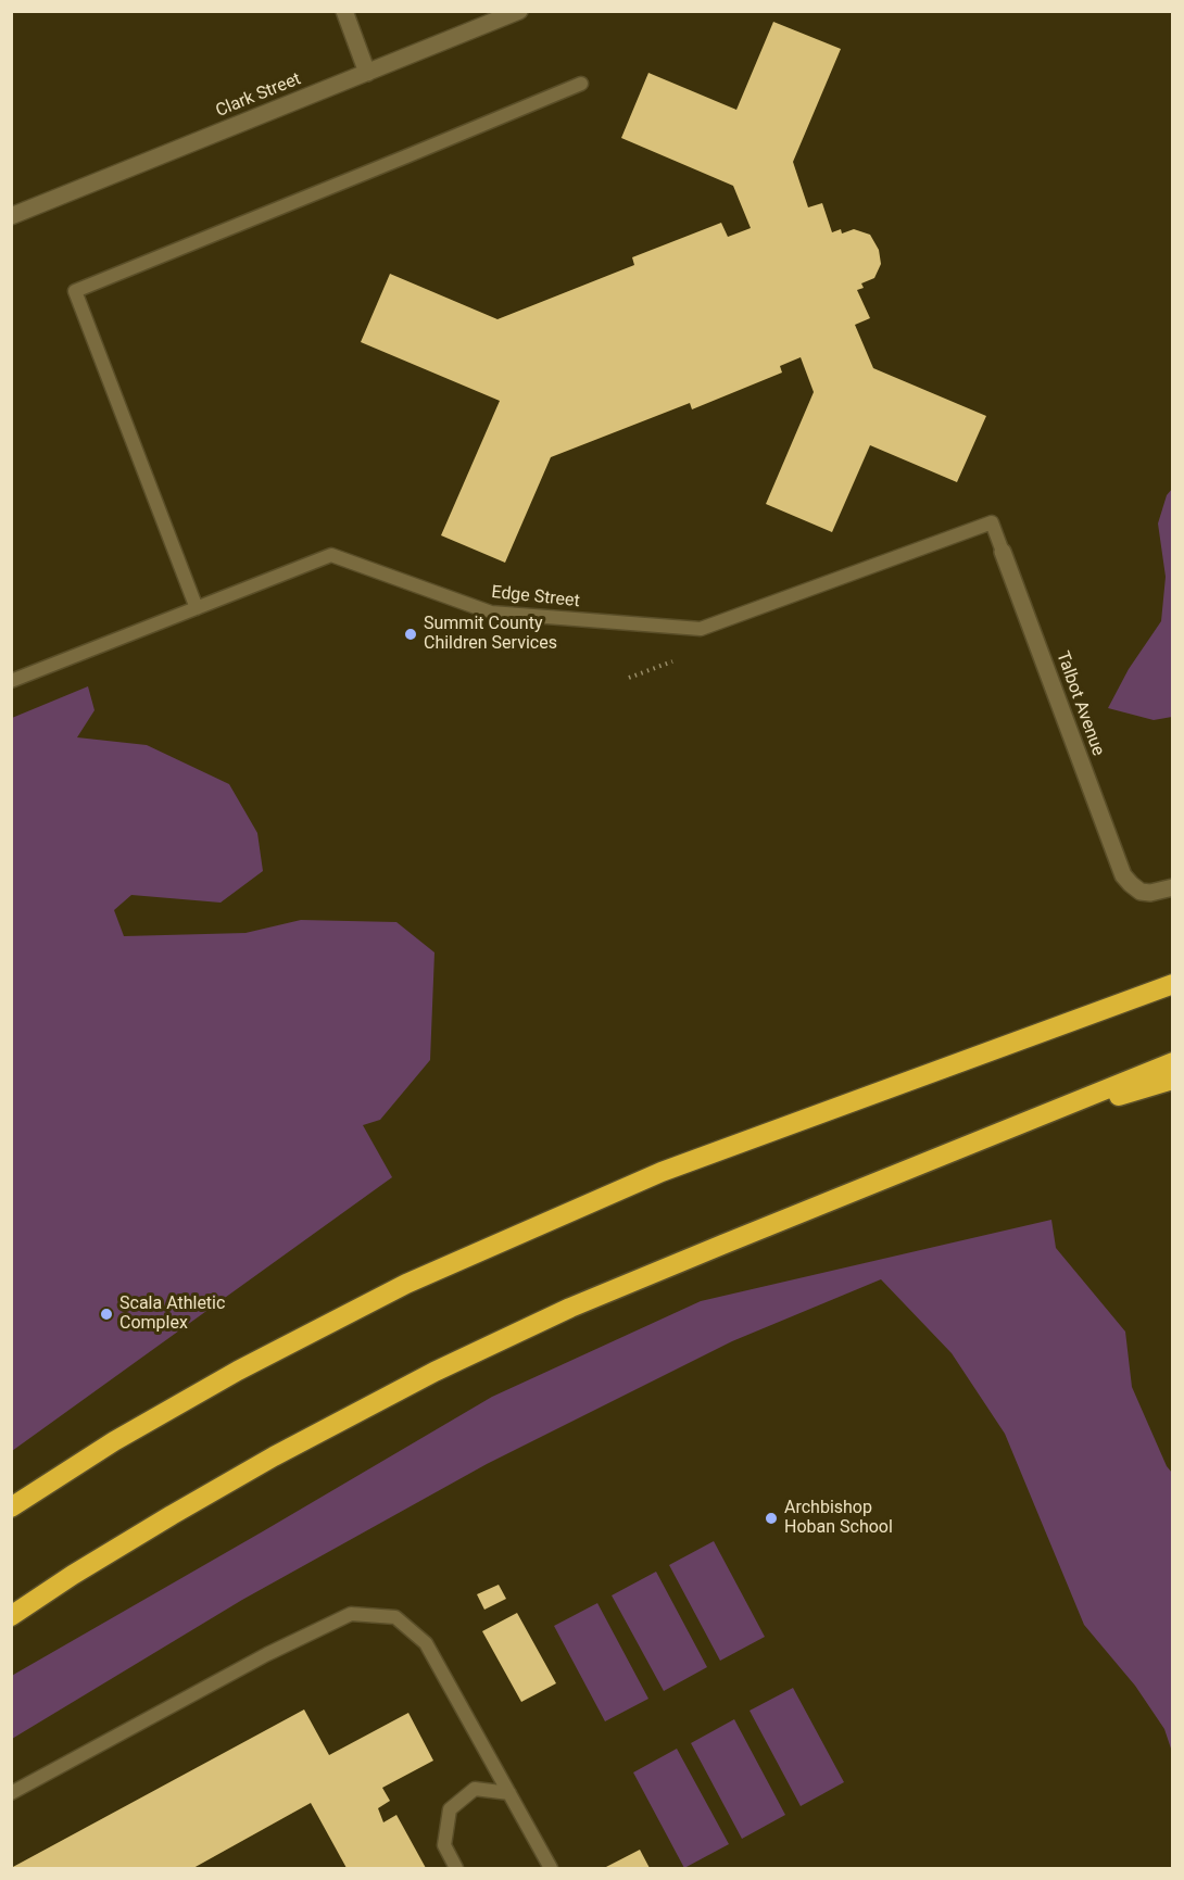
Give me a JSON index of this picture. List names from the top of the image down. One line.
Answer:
{"streets":{"street":["Clark Street","Talbot Avenue"],"lane":["Edge Street"]},"crossings":[["Edge Street","Talbot Avenue"]],"places":["Summit County Children Services","Scala Athletic Complex","Archbishop Hoban School"]}
